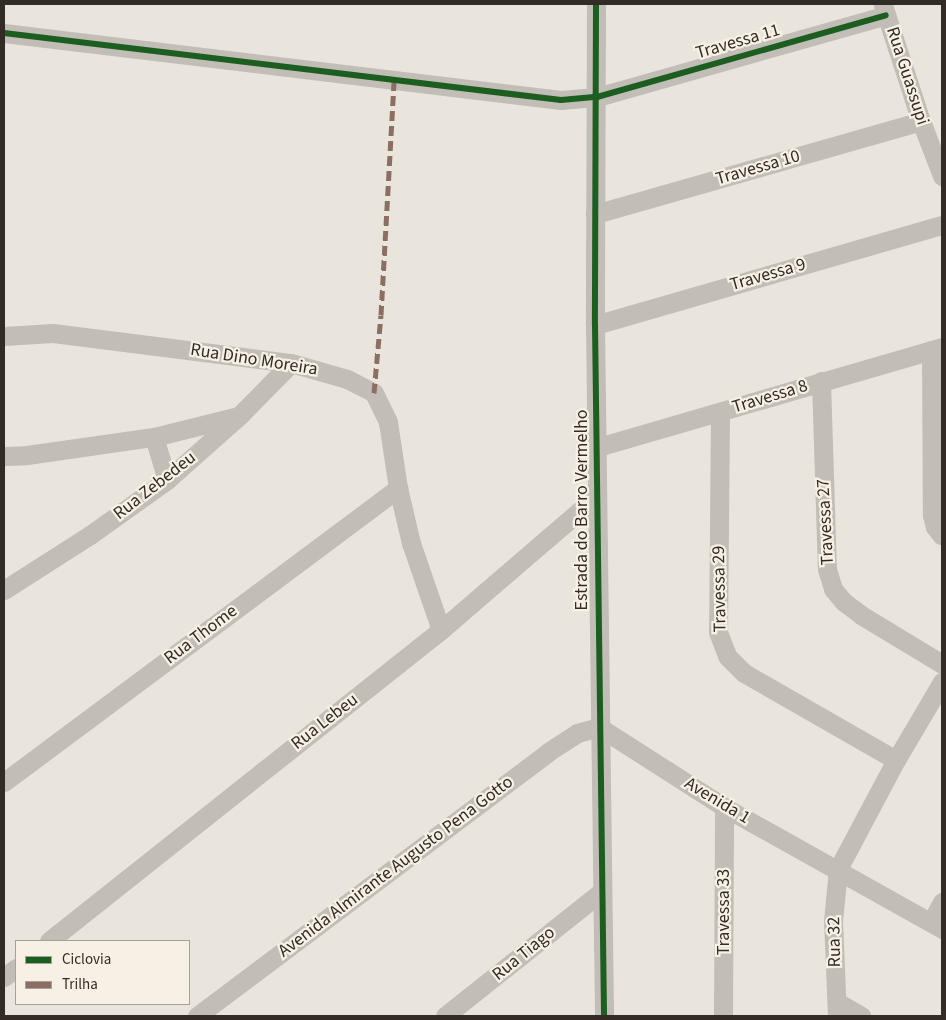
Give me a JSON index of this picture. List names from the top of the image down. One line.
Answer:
{"streets":{"street":["Travessa 11","Rua Guassupi","Travessa 10","Travessa 9","Rua Dino Moreira","Travessa 8","Rua Zebedeu","Estrada do Barro Vermelho","Travessa 27","Travessa 29","Rua Thome","Rua Lebeu","Avenida 1","Avenida Almirante Augusto Pena Gotto","Travessa 33","Rua 32","Rua Tiago"]},"crossings":[["Travessa 11","Rua Guassupi"],["Travessa 11","Estrada do Barro Vermelho"],["Rua Guassupi","Travessa 10"],["Travessa 10","Estrada do Barro Vermelho"],["Travessa 9","Estrada do Barro Vermelho"],["Rua Dino Moreira","Rua Zebedeu"],["Rua Dino Moreira","Rua Thome"],["Rua Dino Moreira","Rua Lebeu"],["Travessa 8","Estrada do Barro Vermelho"],["Travessa 8","Travessa 27"],["Travessa 8","Travessa 29"],["Estrada do Barro Vermelho","Rua Lebeu"],["Estrada do Barro Vermelho","Avenida 1"],["Estrada do Barro Vermelho","Avenida Almirante Augusto Pena Gotto"],["Estrada do Barro Vermelho","Rua Tiago"],["Avenida 1","Avenida Almirante Augusto Pena Gotto"],["Avenida 1","Travessa 33"],["Avenida 1","Rua 32"]],"legend":["Ciclovia","Trilha"]}
